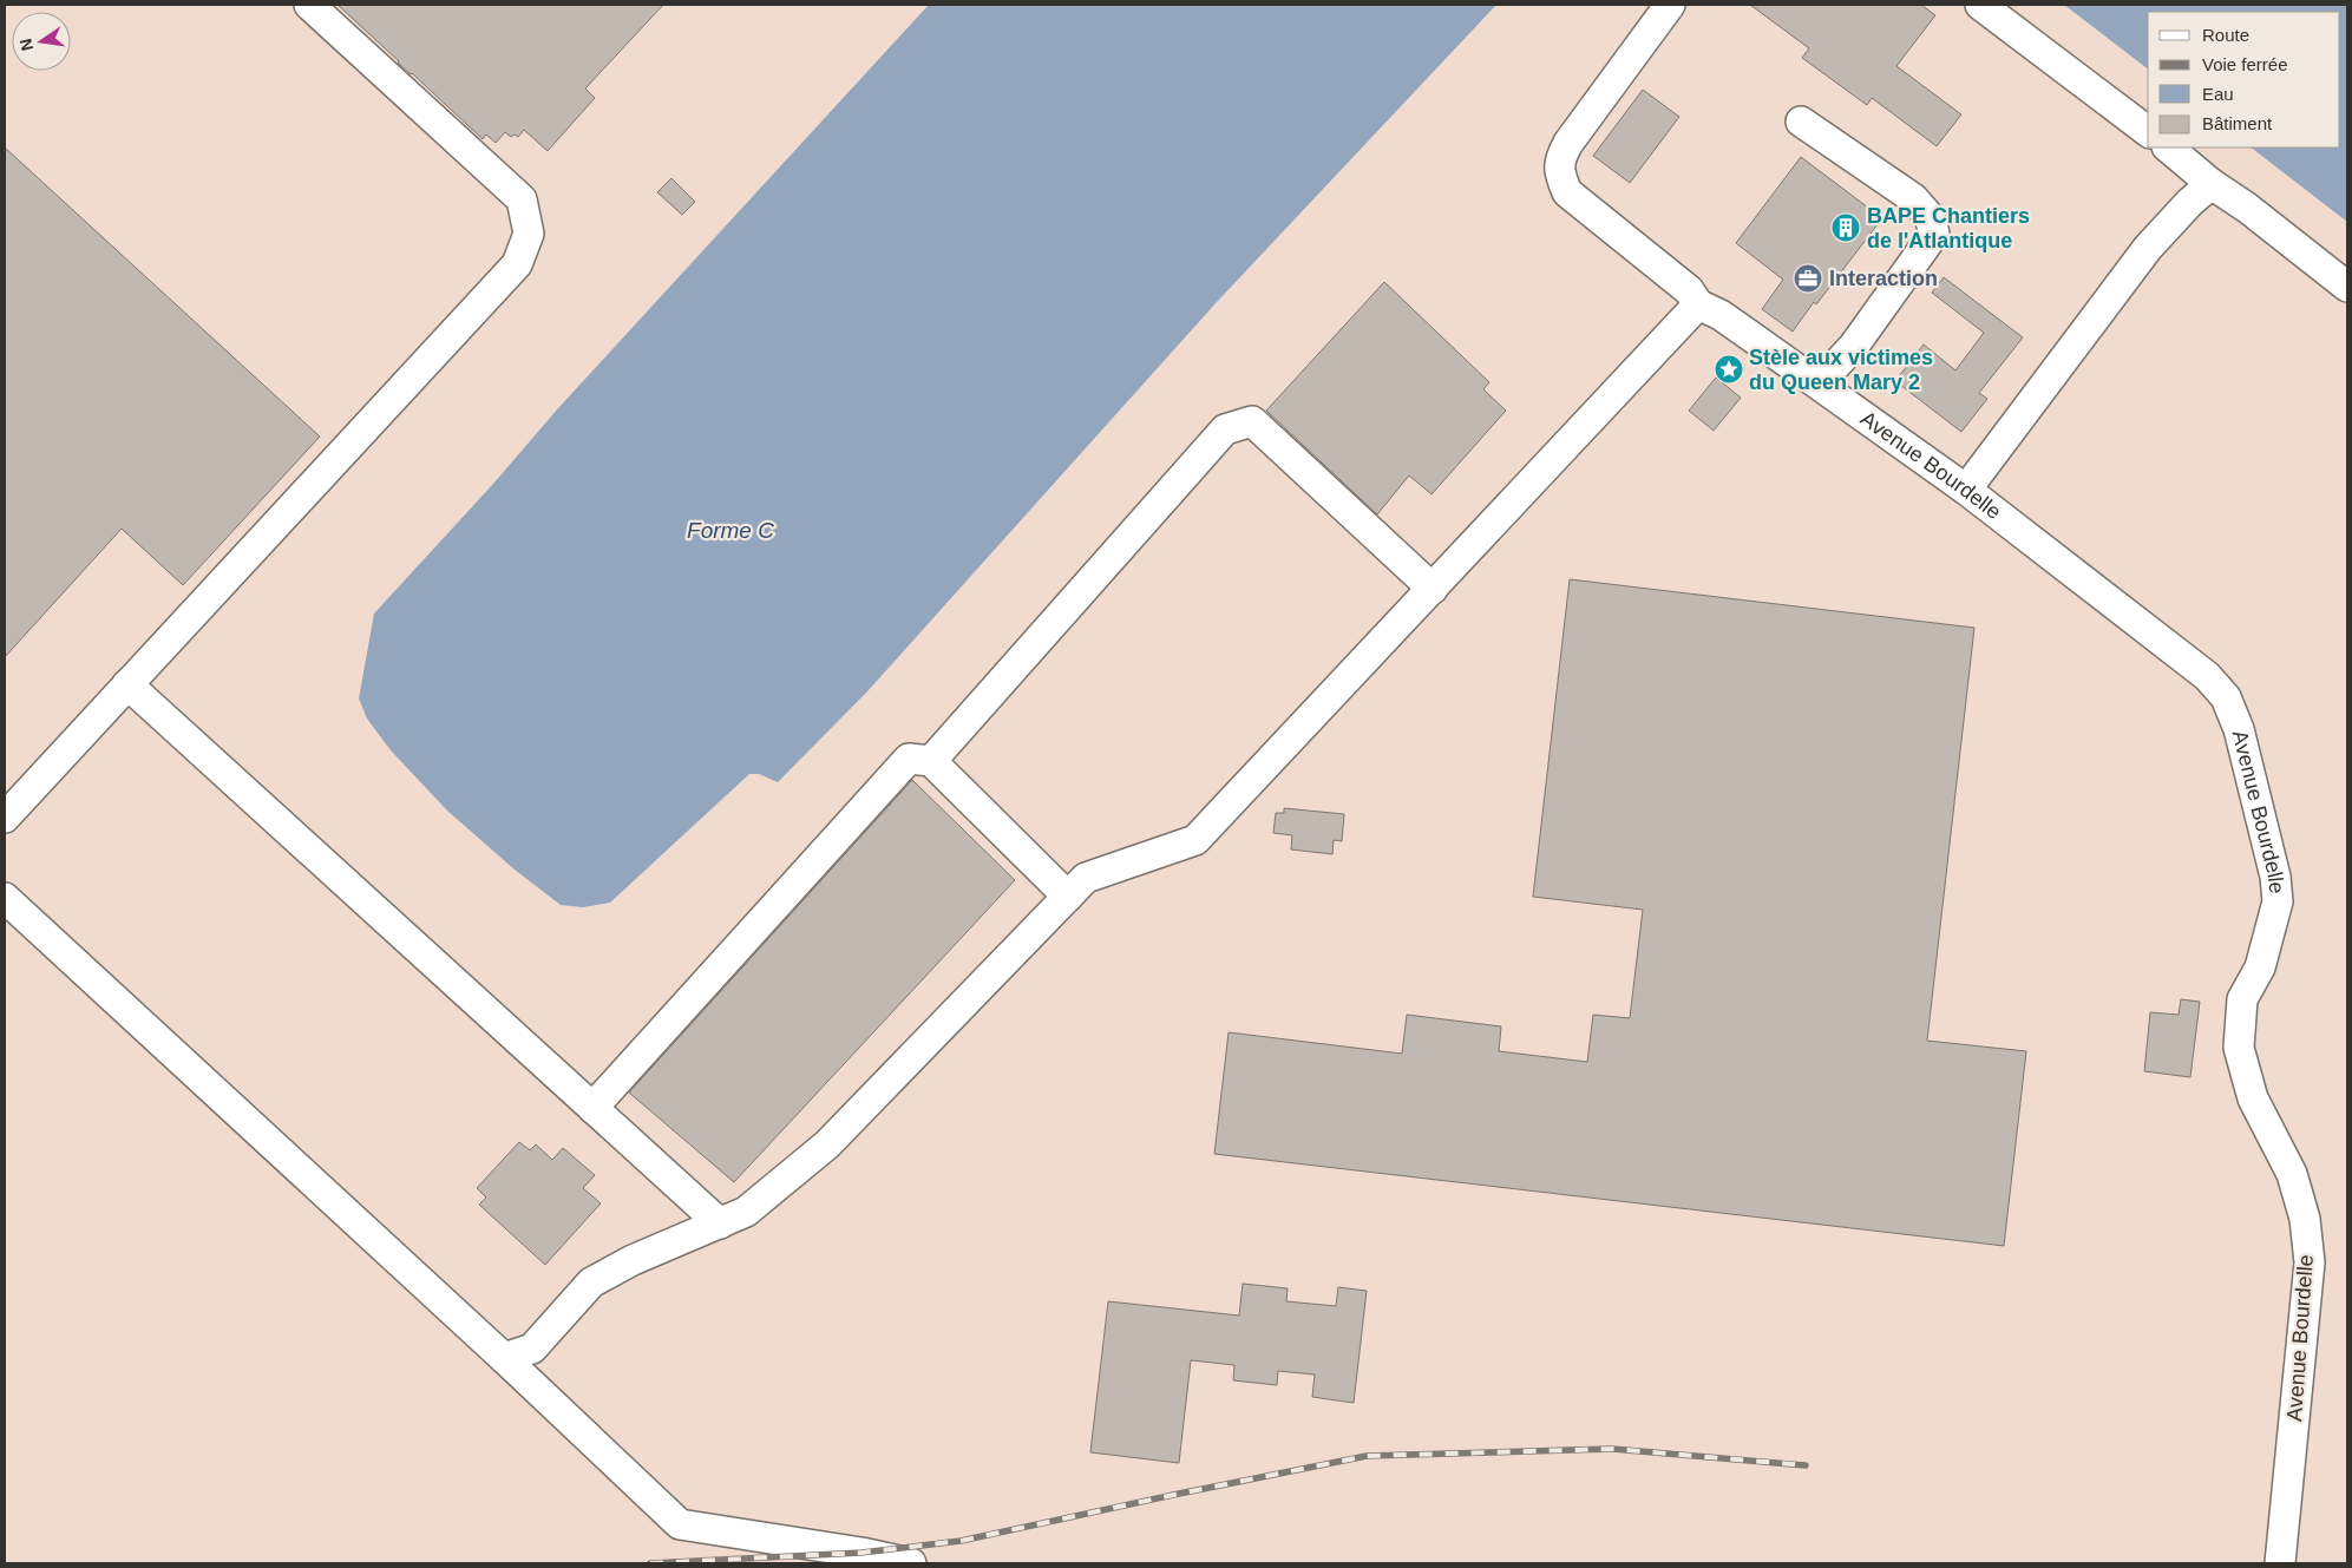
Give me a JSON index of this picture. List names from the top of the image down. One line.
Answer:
{"streets":{"street":["Avenue Bourdelle"]},"water":["Forme C"],"places":{"building":["BAPE Chantiers de l'Atlantique"],"office":["Interaction"],"place":["Stèle aux victimes du Queen Mary 2"]},"legend":["Route","Voie ferrée","Eau","Bâtiment"],"north":"left"}
